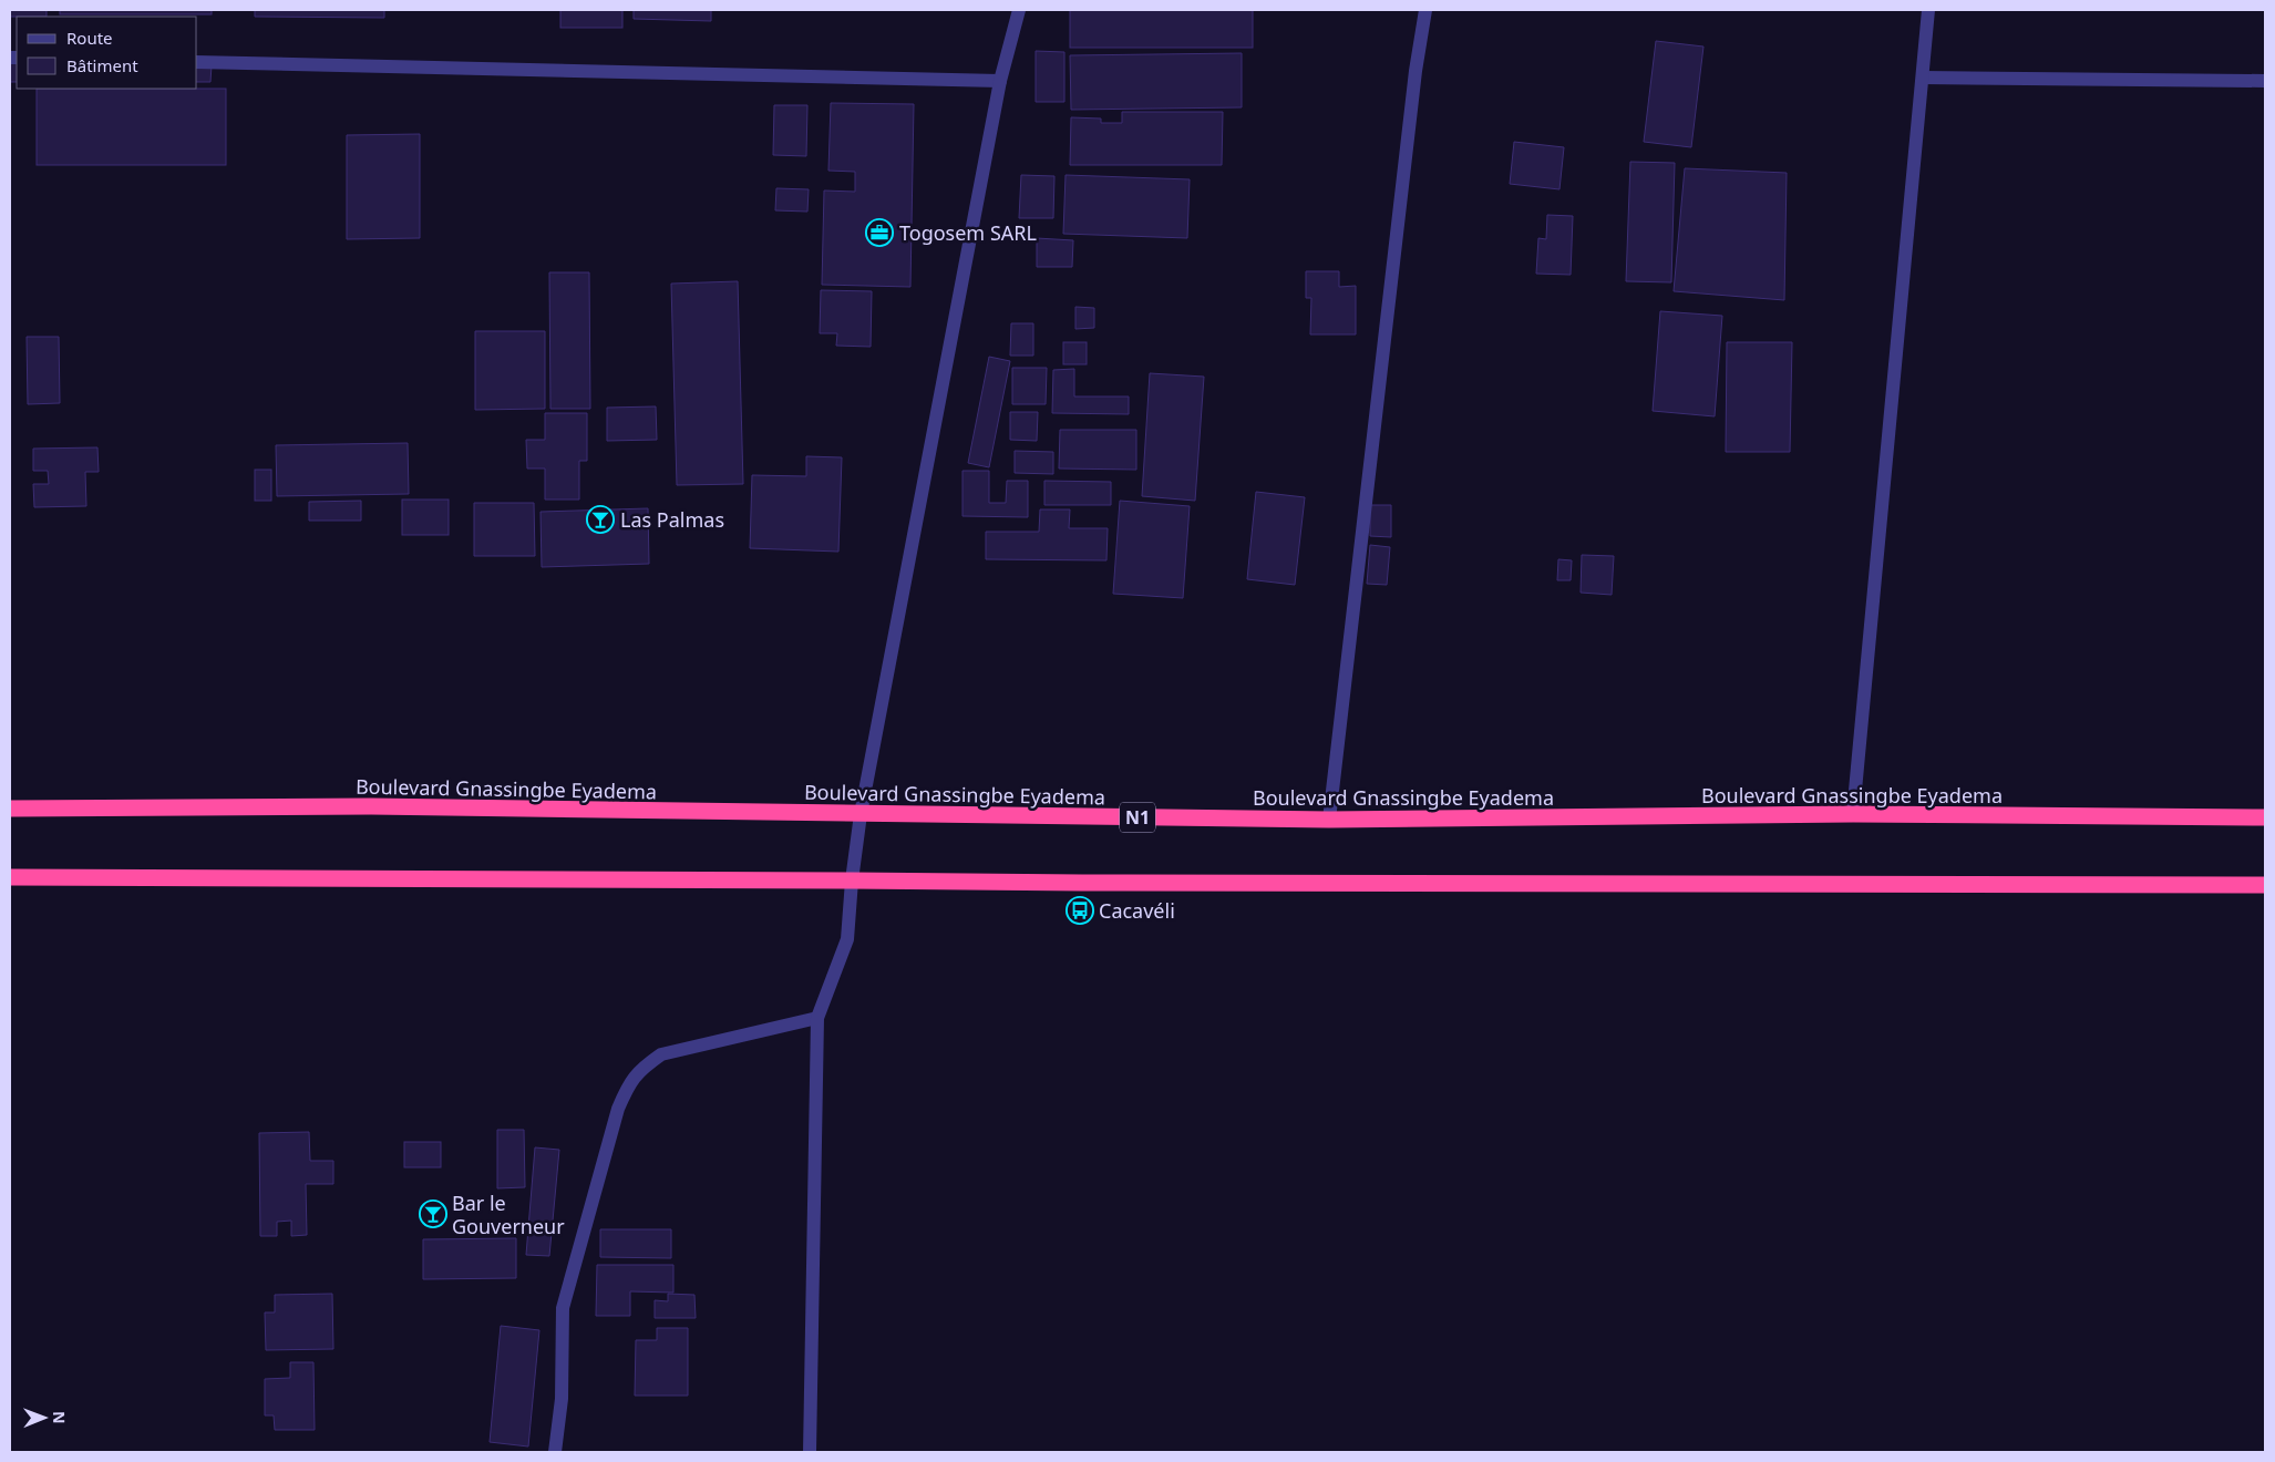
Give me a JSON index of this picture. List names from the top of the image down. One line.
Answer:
{"streets":{"highway":["Boulevard Gnassingbe Eyadema","N1"]},"places":{"office":["Togosem SARL"],"bar":["Las Palmas","Bar le Gouverneur"],"bus stop":["Cacavéli"]},"legend":["Route","Bâtiment"],"north":"right"}
